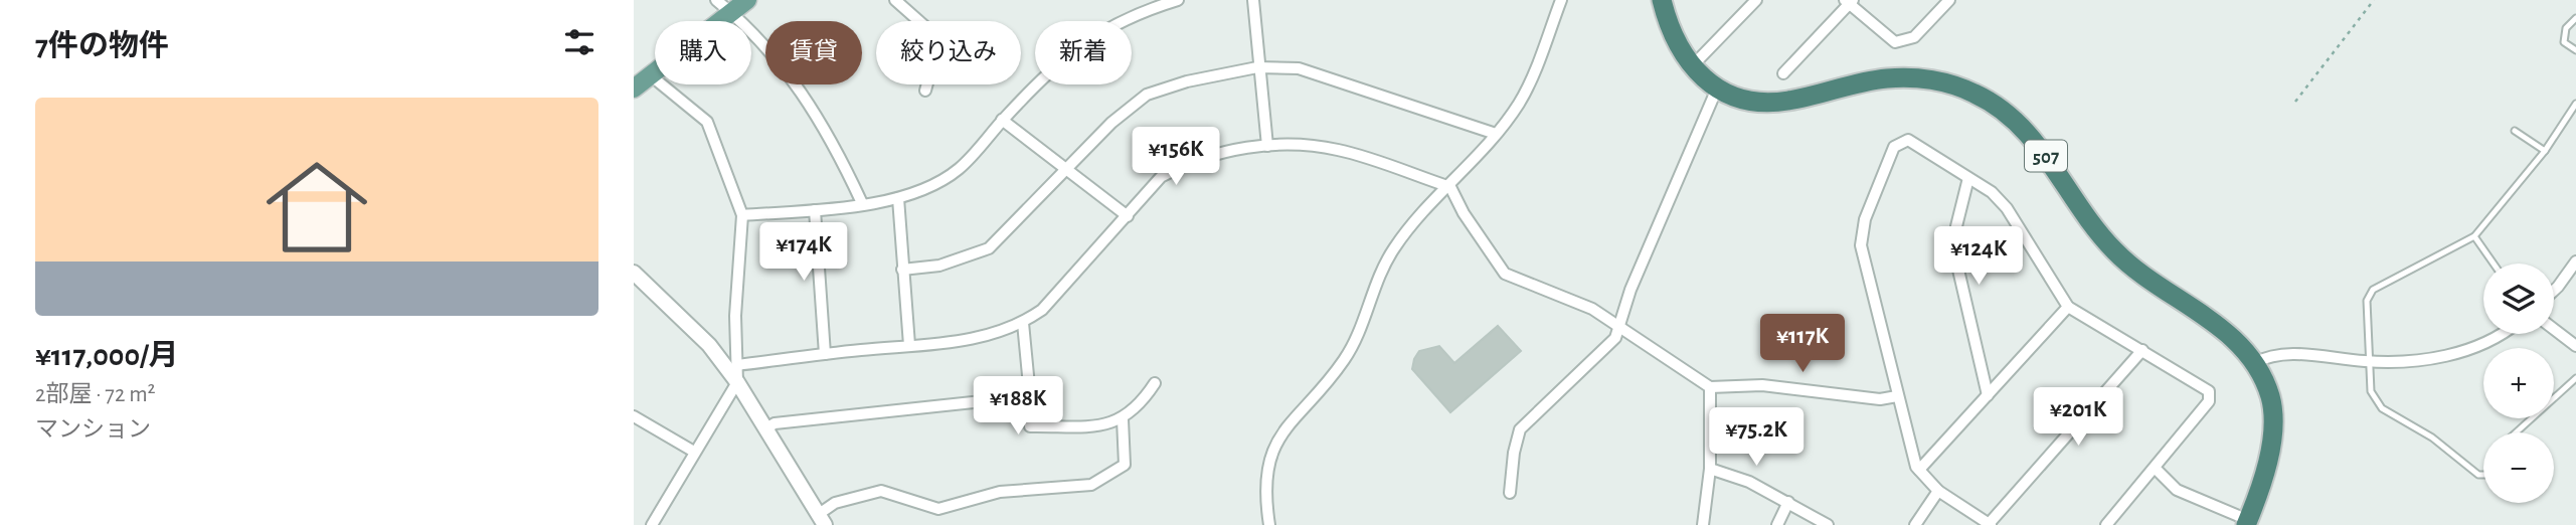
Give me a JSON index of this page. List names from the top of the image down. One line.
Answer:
{"streets":{"highway":["507"]},"page":{"heading":"7件の物件","chip":["購入","賃貸","絞り込み","新着"],"list":[{"name":"¥117,000/月","note":"2部屋 · 72 m² · マンション"}],"price":["¥156K","¥174K","¥124K","¥117K","¥188K","¥201K","¥75.2K"],"map_buttons":["+","−"]}}
